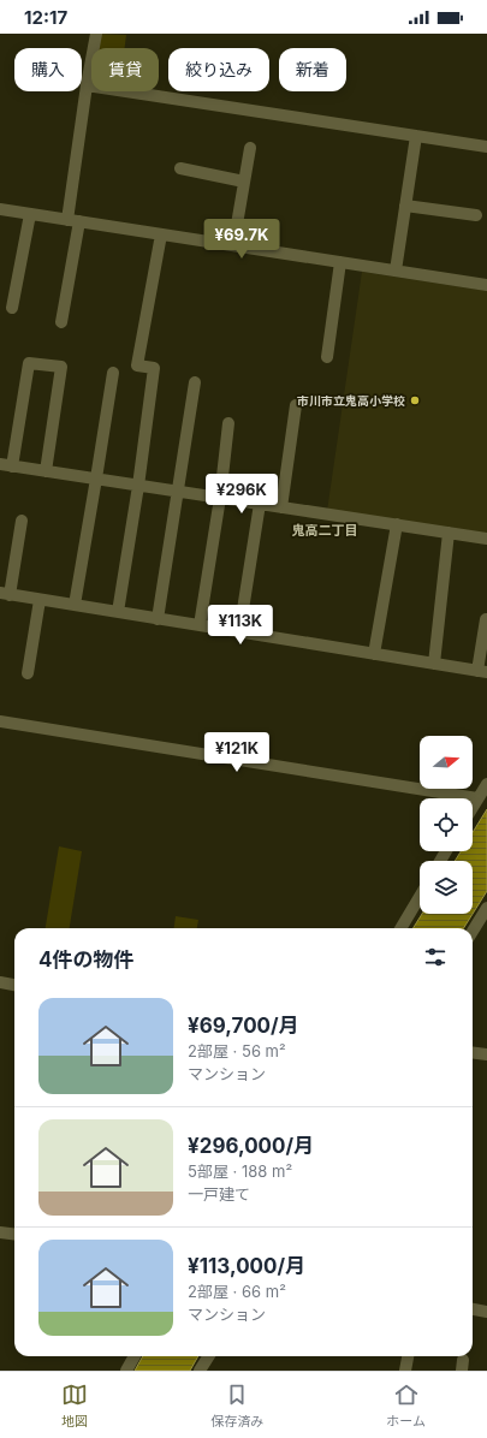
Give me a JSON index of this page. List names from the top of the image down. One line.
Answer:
{"districts":["鬼高二丁目"],"places":["市川市立鬼高小学校"],"north":"right","page":{"status":"12:17","chip":["購入","賃貸","絞り込み","新着"],"price":["¥69.7K","¥296K","¥113K","¥121K"],"heading":"4件の物件","list":[{"name":"¥69,700/月","note":"2部屋 · 56 m² · マンション"},{"name":"¥296,000/月","note":"5部屋 · 188 m² · 一戸建て"},{"name":"¥113,000/月","note":"2部屋 · 66 m² · マンション"}],"tabs":["地図","保存済み","ホーム"]}}
